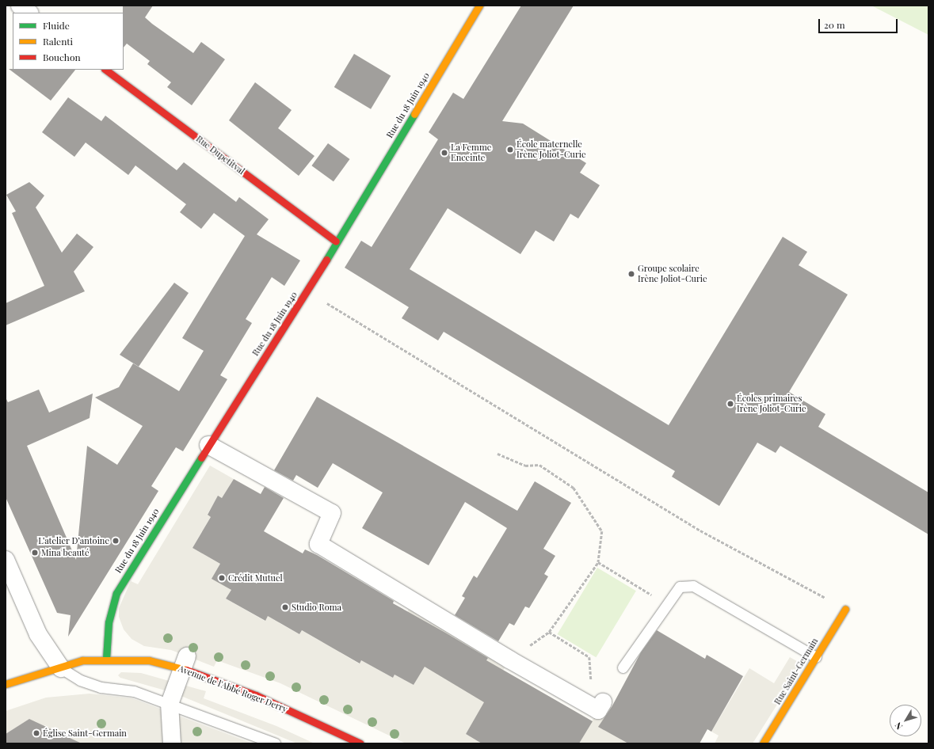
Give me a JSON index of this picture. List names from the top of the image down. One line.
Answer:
{"streets":{"street":["Rue du 18 Juin 1940","Rue Dupetitval","Rue Saint-Germain","Avenue de l'Abbé Roger Derry"]},"crossings":[["Rue du 18 Juin 1940","Rue Dupetitval"],["Rue du 18 Juin 1940","Avenue de l'Abbé Roger Derry"]],"places":["École maternelle Irène Joliot-Curie","La Femme Enceinte","Groupe scolaire Irène Joliot-Curie","Écoles primaires Irène Joliot-Curie","L’atelier D’antoine","Mina beauté","Crédit Mutuel","Studio Roma","Église Saint-Germain"],"legend":["Fluide","Ralenti","Bouchon"],"scale_bar":"20 m","north":"bottom left"}
